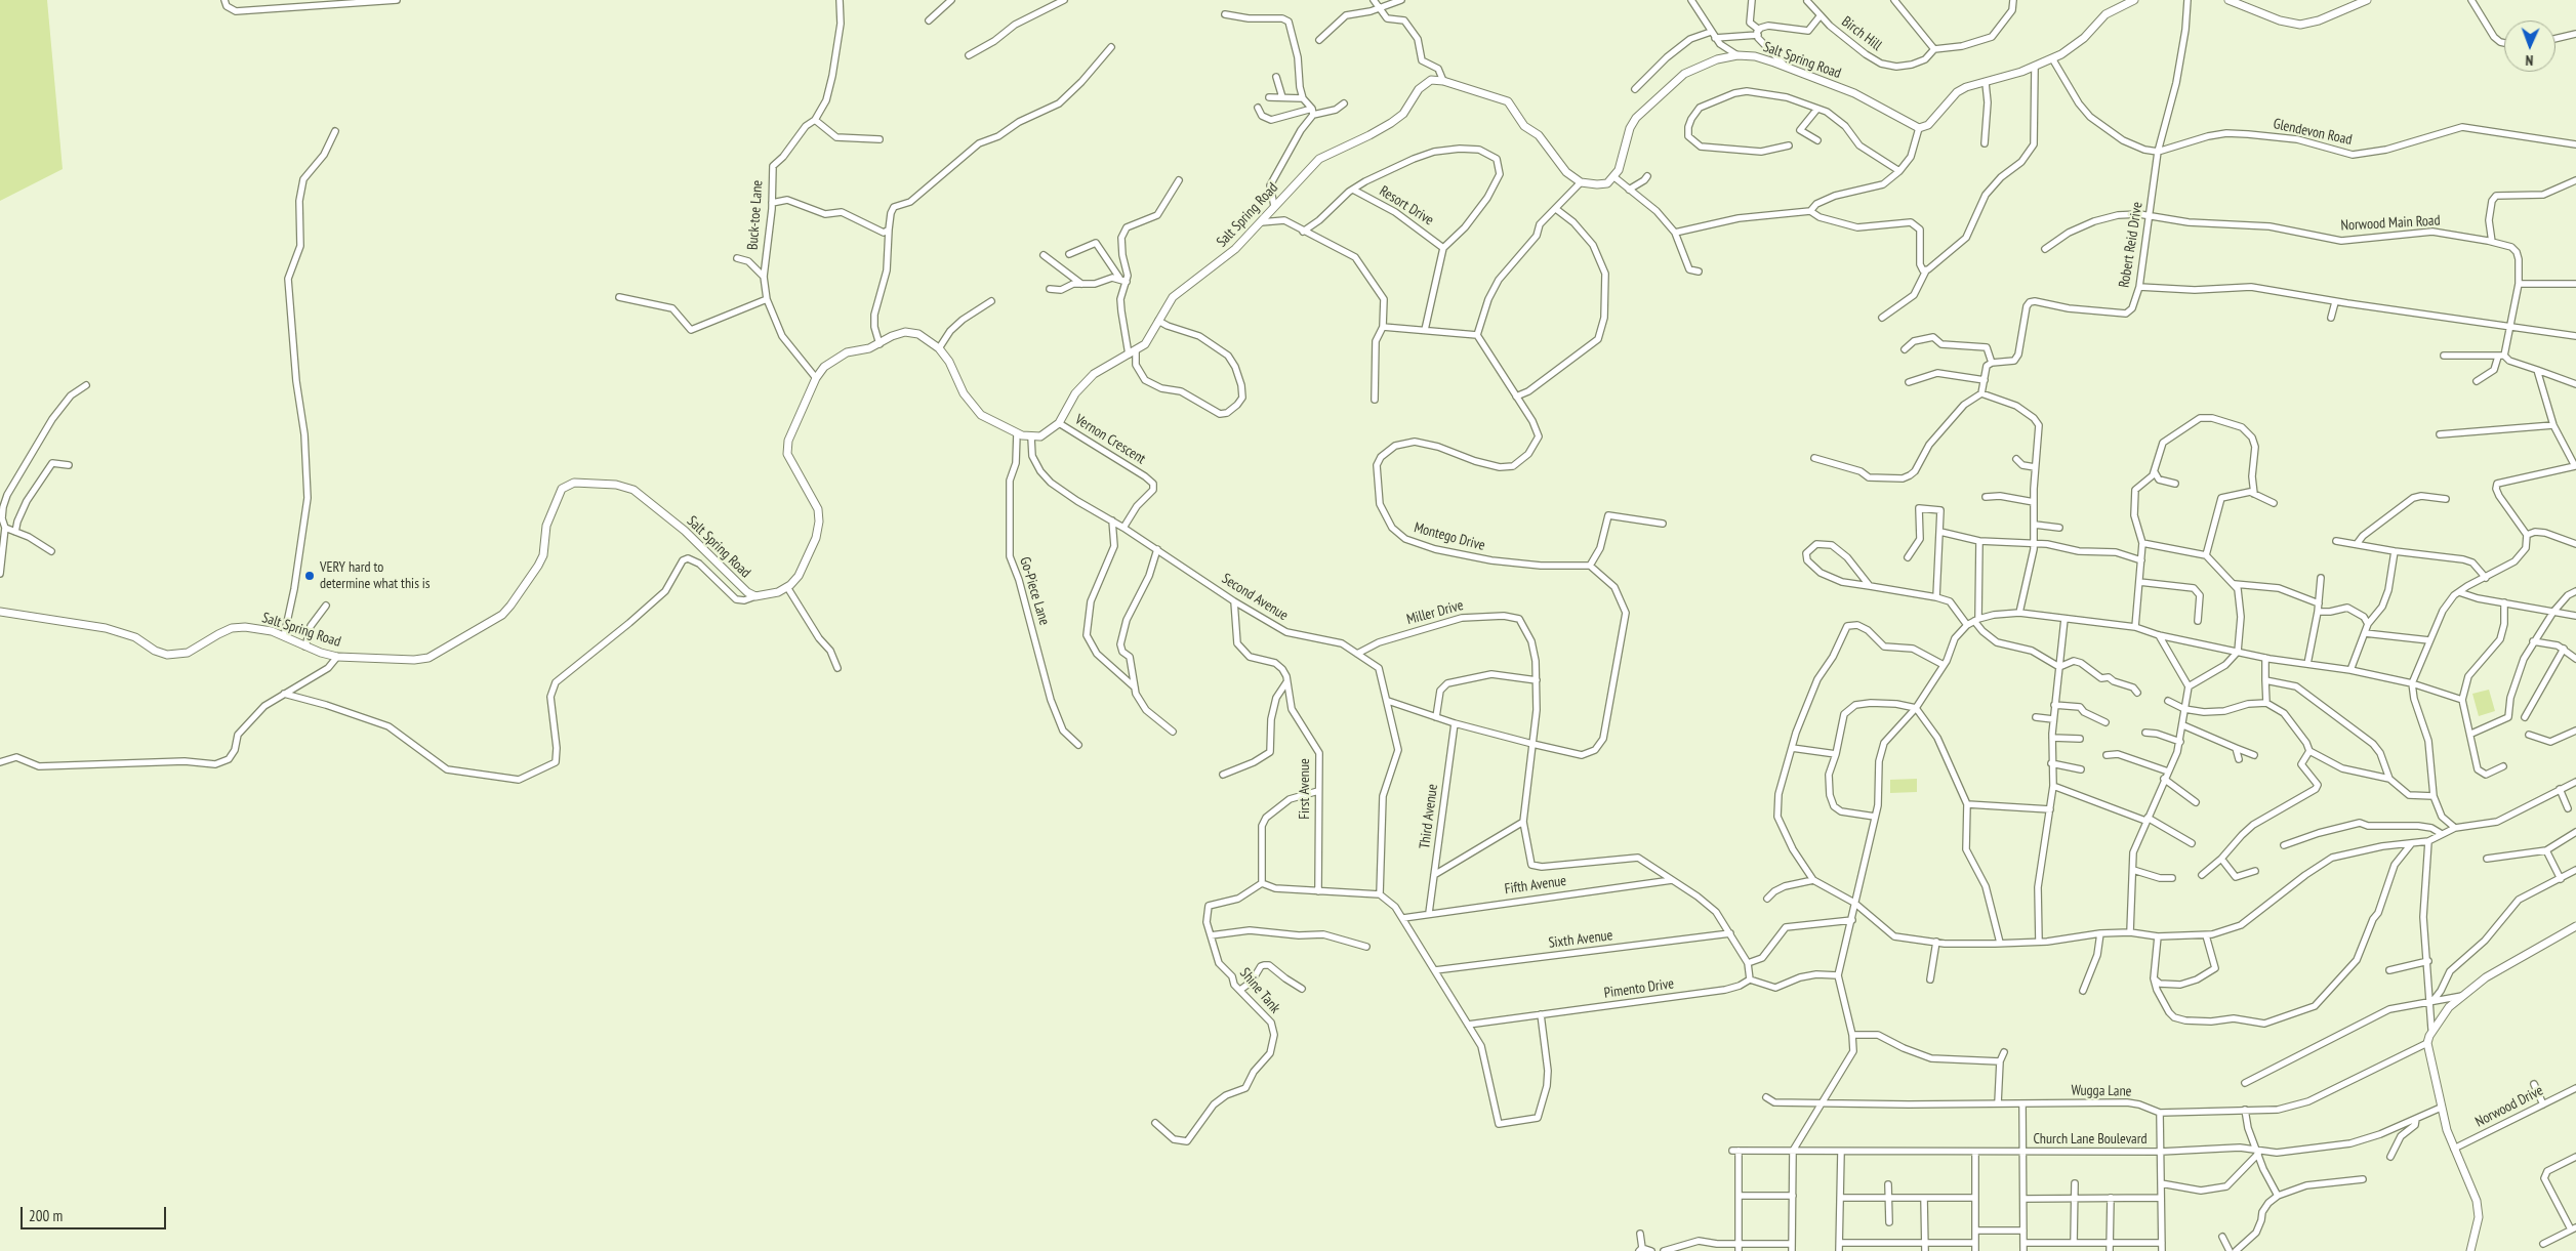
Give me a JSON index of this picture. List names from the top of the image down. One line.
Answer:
{"streets":{"street":["Birch Hill","Salt Spring Road","Glendevon Road","Resort Drive","Buck-toe Lane","Norwood Main Road","Robert Reid Drive","Vernon Crescent","Montego Drive","Go-Piece Lane","Second Avenue","Miller Drive","First Avenue","Third Avenue","Fifth Avenue","Sixth Avenue","Pimento Drive","Shine Tank","Wugga Lane","Norwood Drive","Church Lane Boulevard"]},"crossings":[["Salt Spring Road","Vernon Crescent"],["Salt Spring Road","Second Avenue"],["Glendevon Road","Robert Reid Drive"],["Norwood Main Road","Robert Reid Drive"],["Vernon Crescent","Second Avenue"],["Second Avenue","Miller Drive"],["Second Avenue","First Avenue"],["Third Avenue","Fifth Avenue"]],"places":["VERY hard to determine what this is"],"scale_bar":"200 m","north":"bottom"}
